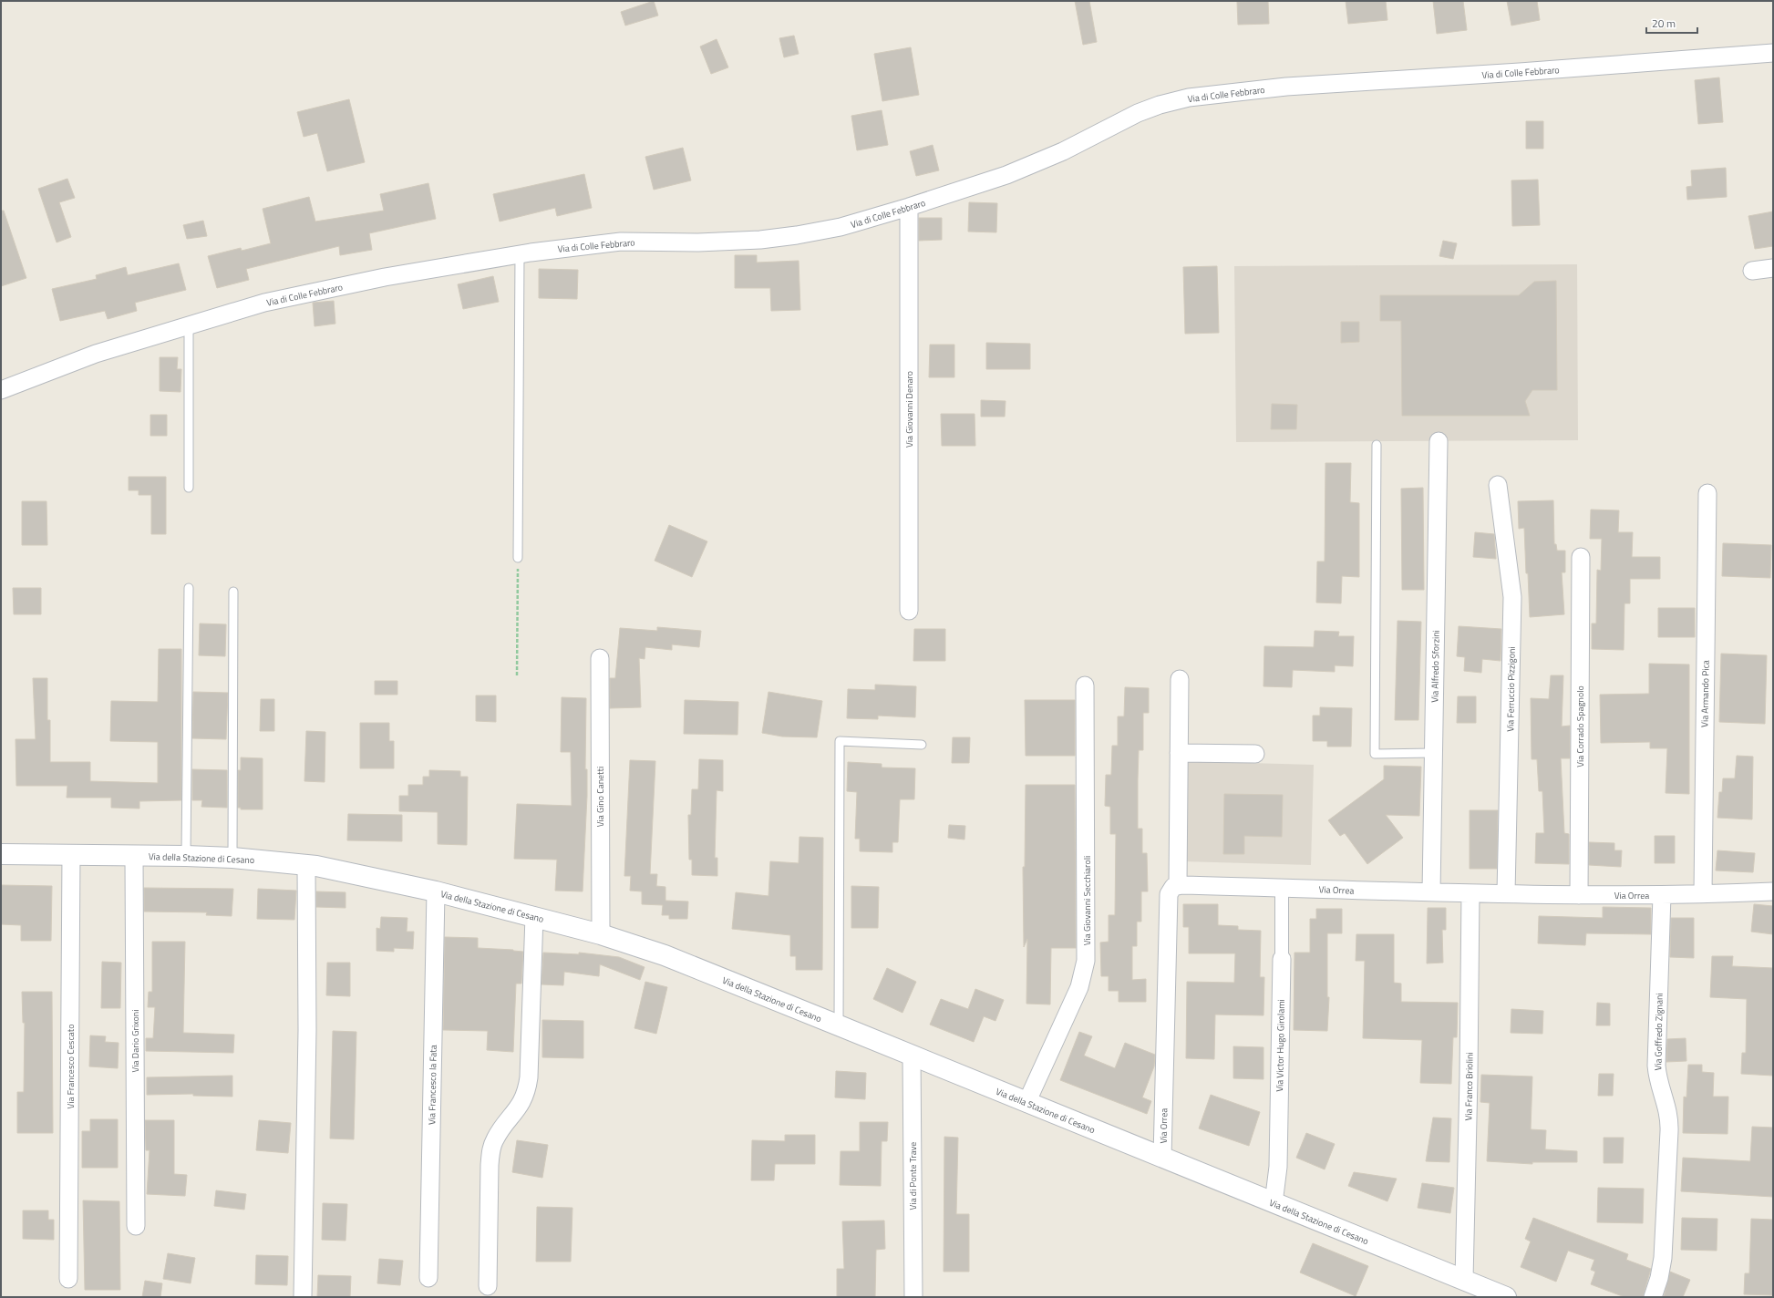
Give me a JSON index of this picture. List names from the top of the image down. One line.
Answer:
{"streets":{"street":["Via di Colle Febbraro","Via Giovanni Denaro","Via Alfredo Sforzini","Via Ferruccio Pizzigoni","Via Armando Pica","Via Corrado Spagnolo","Via Gino Canetti","Via della Stazione di Cesano","Via Orrea","Via Giovanni Secchiaroli","Via Goffredo Zignani","Via Dario Grixoni","Via Victor Hugo Girolami","Via Francesco Cescato","Via Francesco la Fata","Via Franco Briolini","Via di Ponte Trave"]},"crossings":[["Via di Colle Febbraro","Via Giovanni Denaro"],["Via Alfredo Sforzini","Via Orrea"],["Via Ferruccio Pizzigoni","Via Orrea"],["Via Armando Pica","Via Orrea"],["Via Corrado Spagnolo","Via Orrea"],["Via Gino Canetti","Via della Stazione di Cesano"],["Via della Stazione di Cesano","Via Orrea"],["Via della Stazione di Cesano","Via Giovanni Secchiaroli"],["Via della Stazione di Cesano","Via Dario Grixoni"],["Via della Stazione di Cesano","Via Victor Hugo Girolami"],["Via della Stazione di Cesano","Via Francesco Cescato"],["Via della Stazione di Cesano","Via Francesco la Fata"],["Via della Stazione di Cesano","Via Franco Briolini"],["Via della Stazione di Cesano","Via di Ponte Trave"],["Via Orrea","Via Goffredo Zignani"],["Via Orrea","Via Victor Hugo Girolami"],["Via Orrea","Via Franco Briolini"]],"scale_bar":"20 m"}
